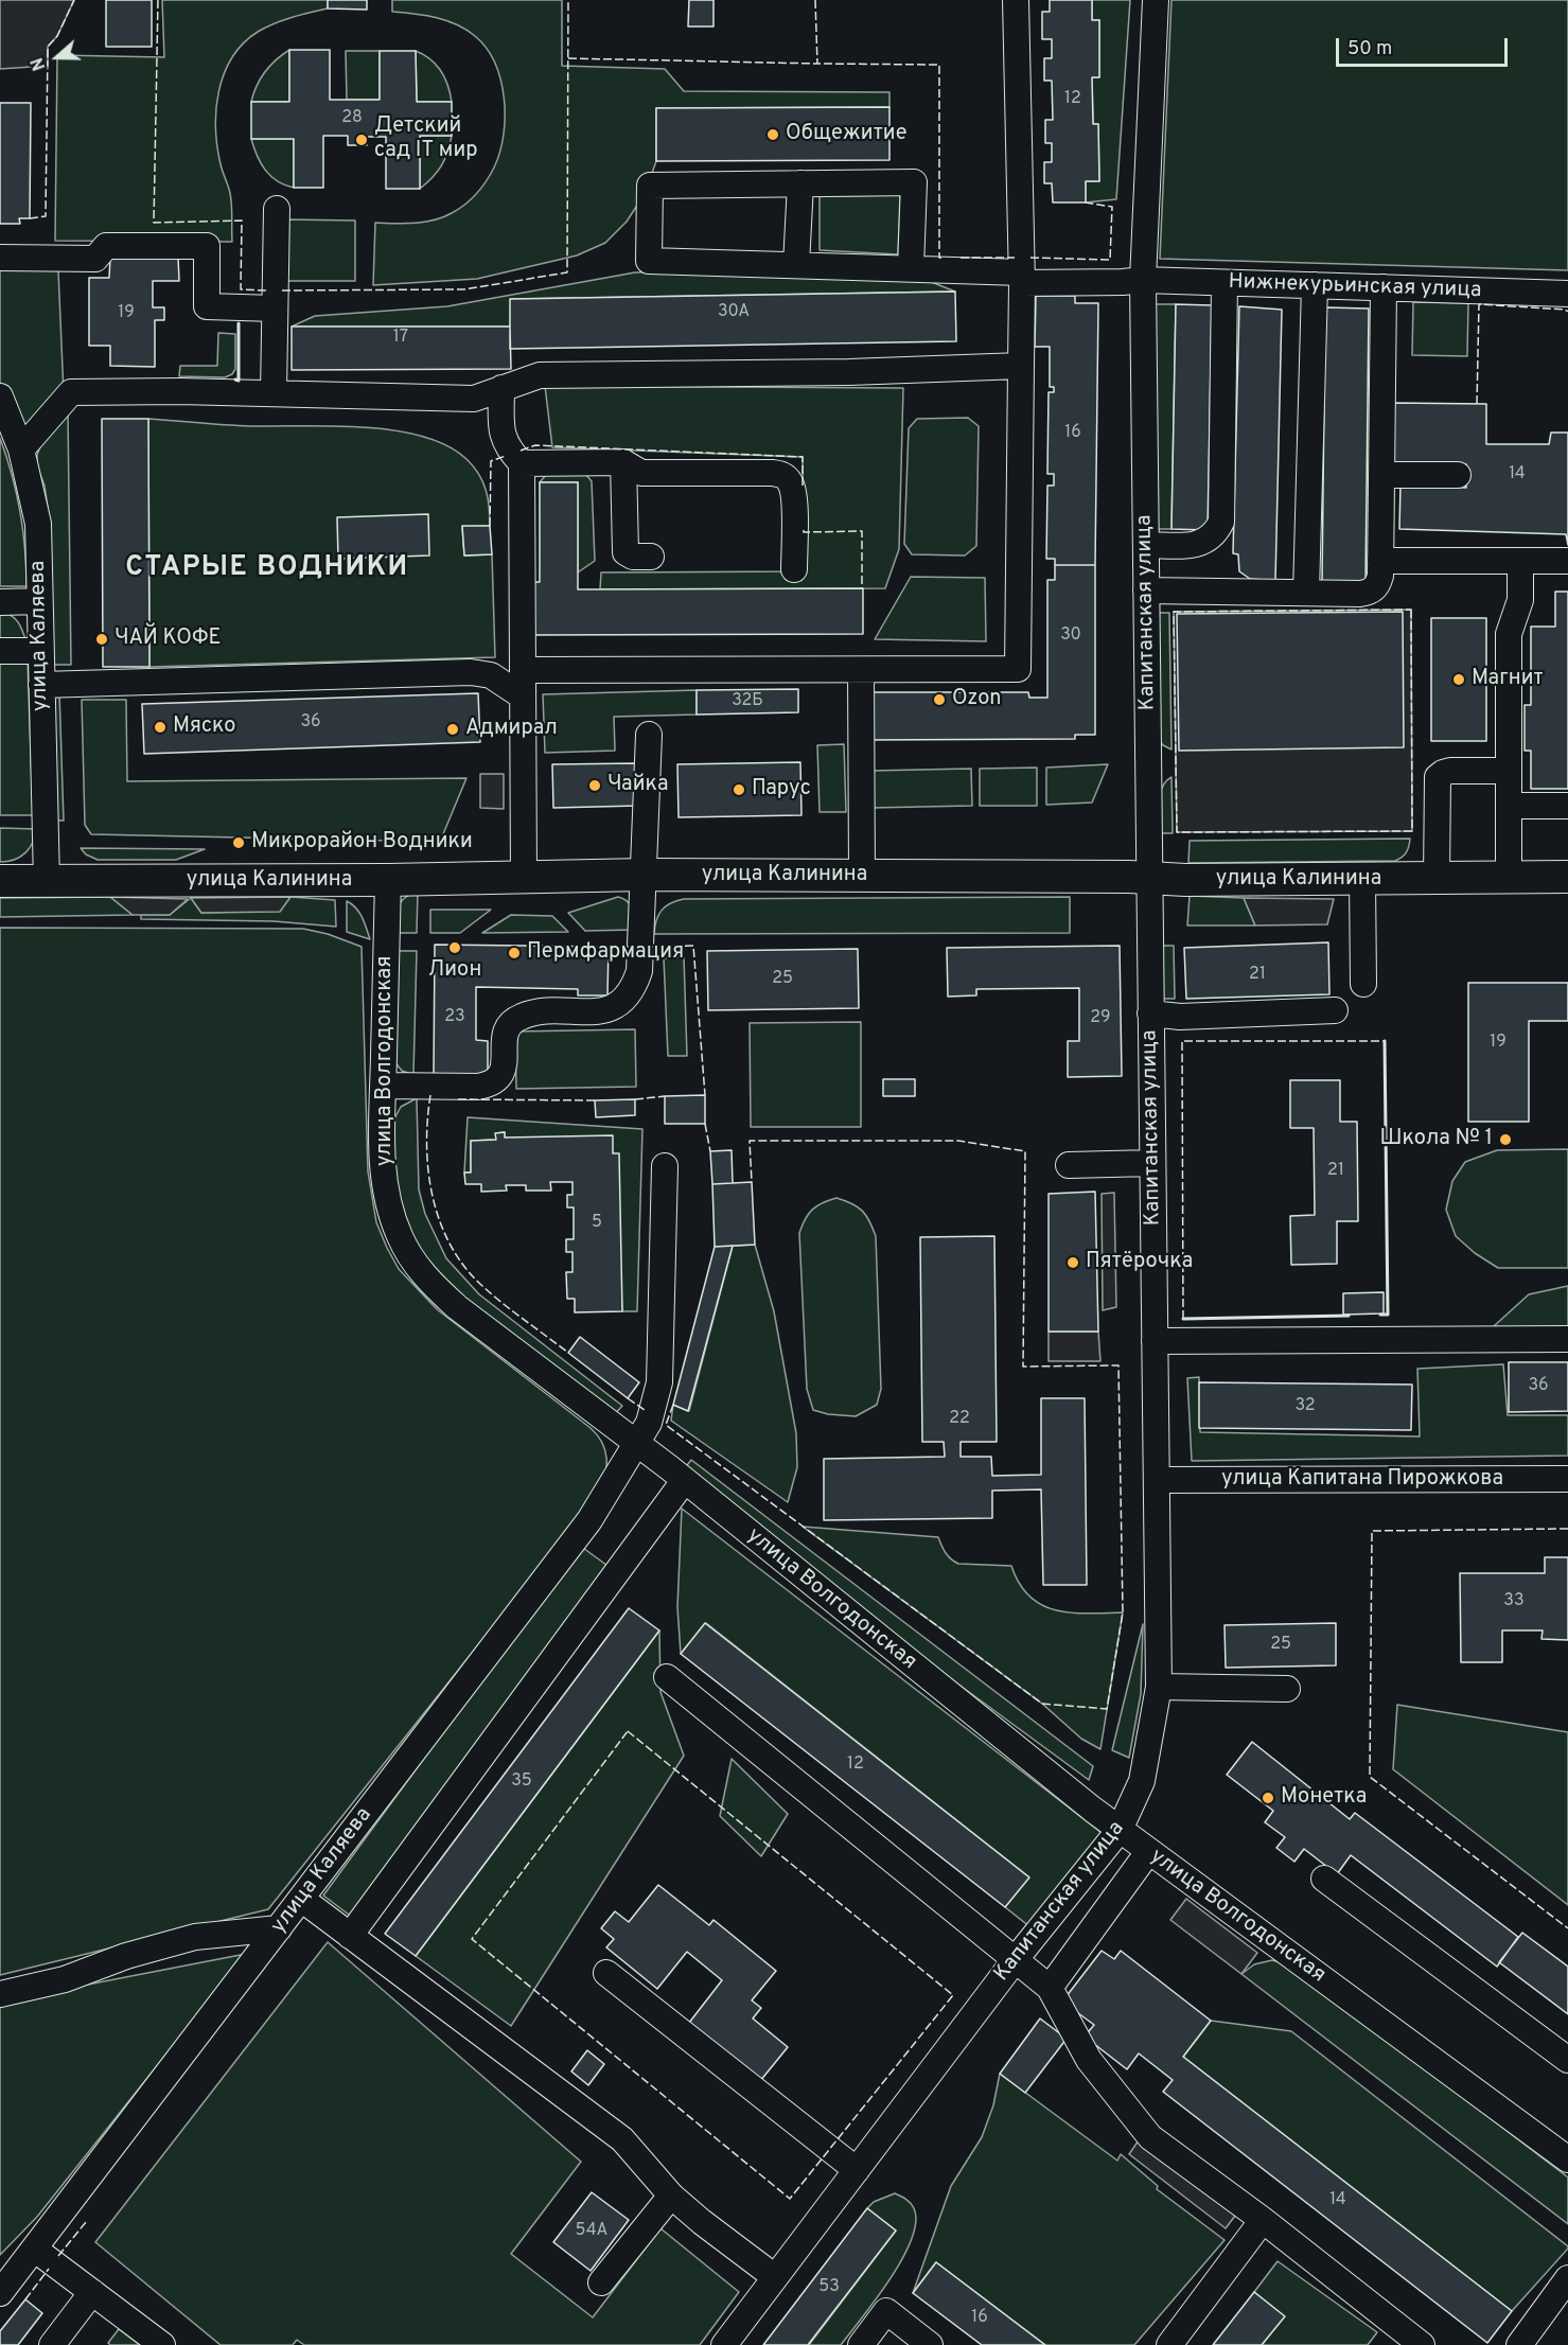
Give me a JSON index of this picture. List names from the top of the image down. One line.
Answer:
{"streets":{"main road":["улица Калинина"],"street":["Нижнекурьинская улица","Капитанская улица","улица Каляева","улица Волгодонская","улица Капитана Пирожкова"]},"crossings":[["Нижнекурьинская улица","Капитанская улица"],["Капитанская улица","улица Калинина"],["Капитанская улица","улица Волгодонская"],["Капитанская улица","улица Капитана Пирожкова"],["улица Каляева","улица Калинина"],["улица Каляева","улица Волгодонская"],["улица Калинина","улица Волгодонская"]],"districts":["СТАРЫЕ ВОДНИКИ"],"places":["Общежитие","Детский сад IT мир","ЧАЙ КОФЕ","Магнит","Ozon","Мяско","Адмирал","Чайка","Парус","Микрорайон Водники","Лион","Пермфармация","Школа № 1","Пятёрочка","Монетка"],"house_numbers":["12","28","30А","19","17","16","14","30","32Б","36","21","25","23","29","19","21","5","36","32","22","33","25","12","35","14","54А","53","16"],"scale_bar":"50 m","north":"left"}
